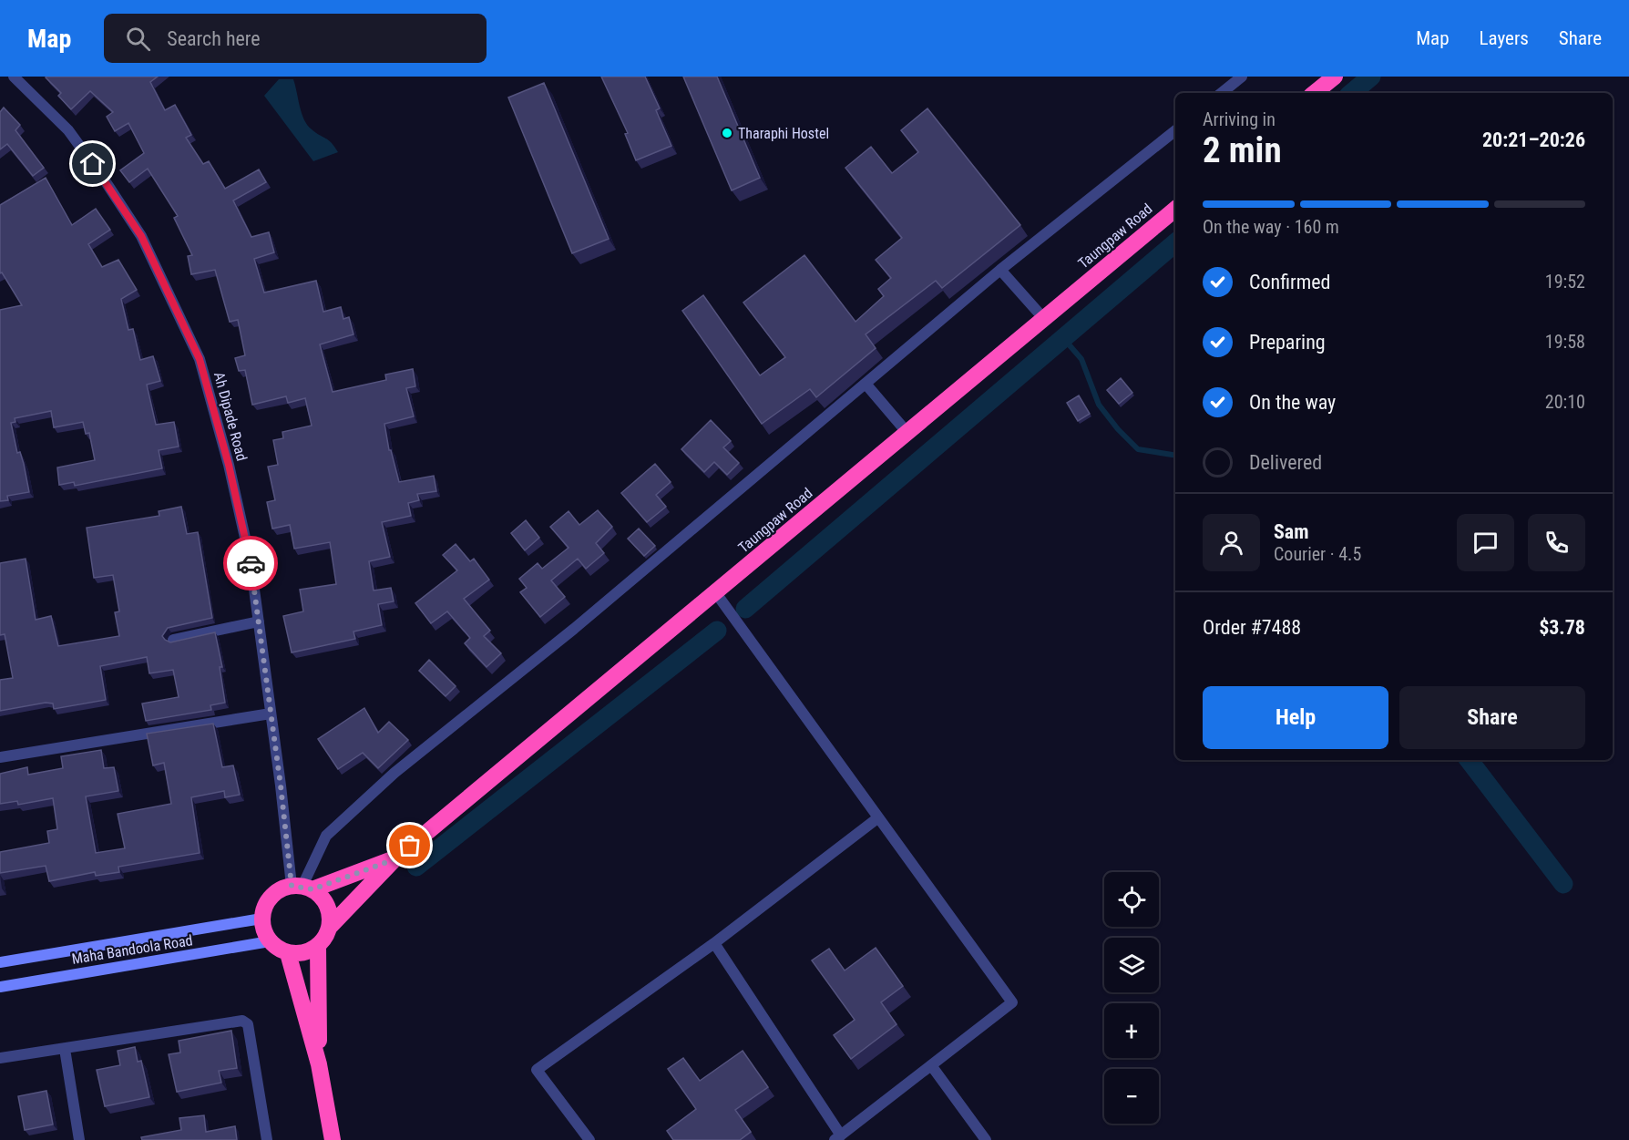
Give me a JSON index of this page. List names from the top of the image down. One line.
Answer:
{"streets":{"highway":["Taungpaw Road"],"main road":["Maha Bandoola Road"],"street":["Ah Dipade Road"]},"crossings":[["Taungpaw Road","Ah Dipade Road"],["Taungpaw Road","Maha Bandoola Road"],["Ah Dipade Road","Maha Bandoola Road"]],"places":["Tharaphi Hostel"],"page":{"header":"Map","search":"Search here","nav":["Map","Layers","Share"],"heading":["2 min","Arriving in","20:21–20:26"],"panel":["Sam","Courier · 4.5","Order #7488","$3.78"],"bar":"On the way · 160 m","list":[["Confirmed","19:52"],["Preparing","19:58"],["On the way","20:10"],"Delivered"],"buttons":["Help","Share"],"map_buttons":["+","−"]}}
